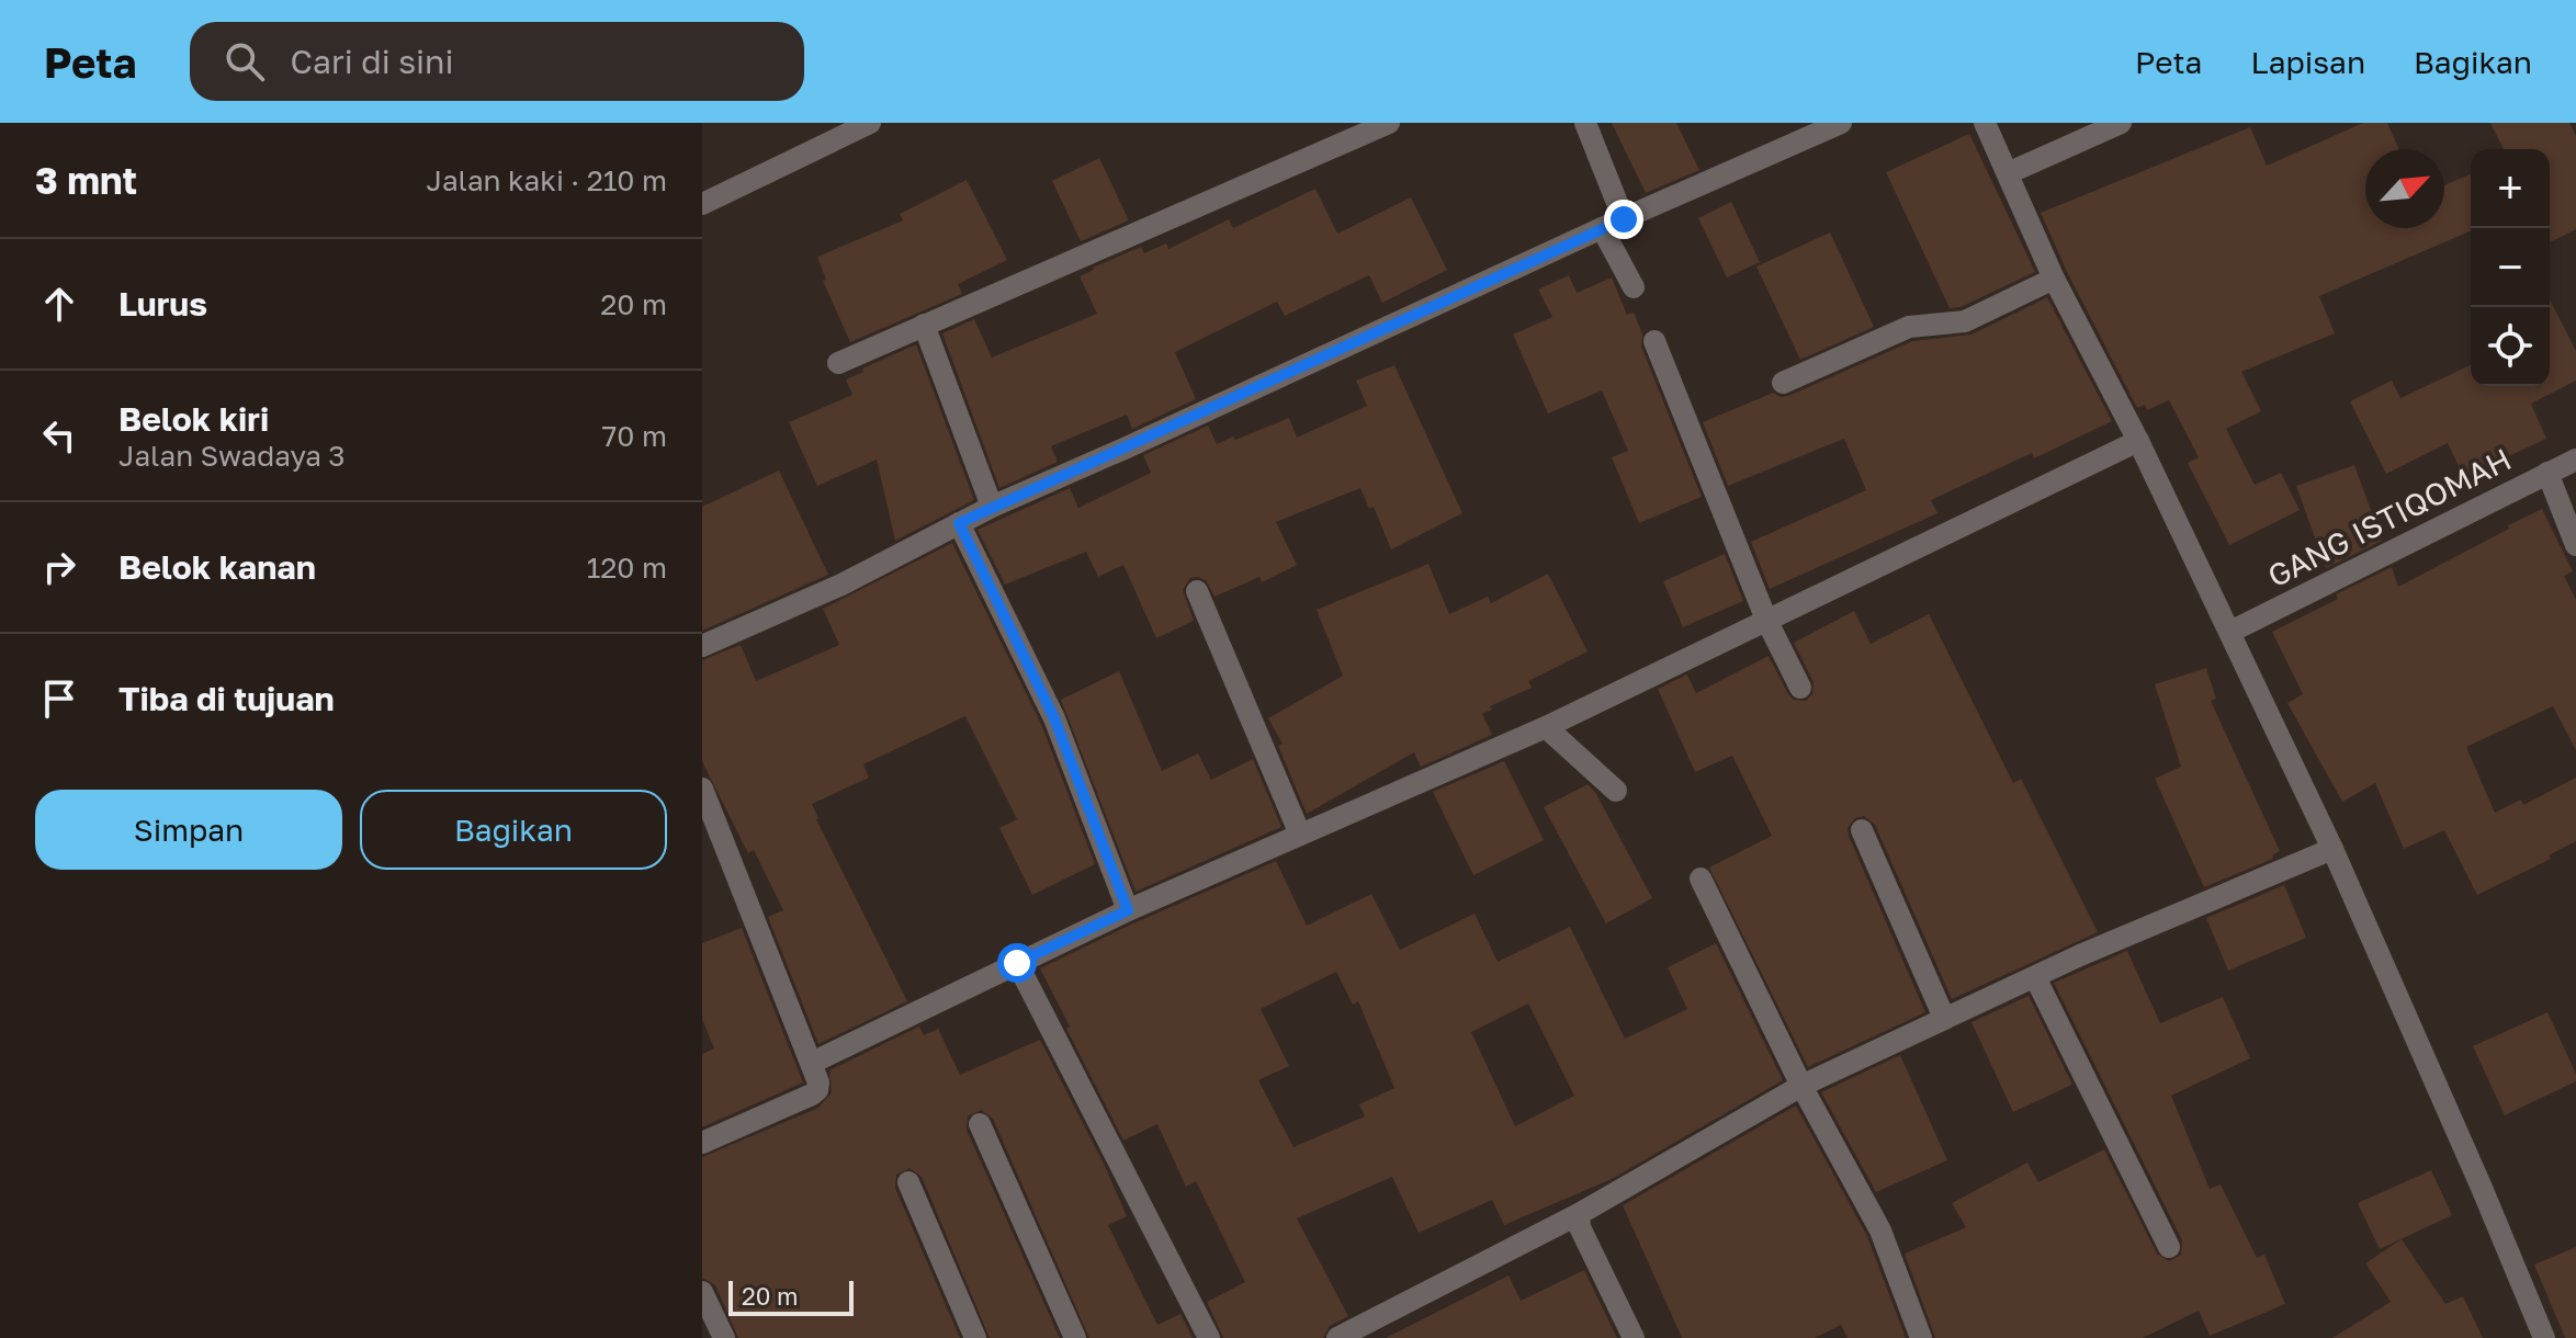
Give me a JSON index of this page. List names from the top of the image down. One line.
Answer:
{"streets":{"street":["GANG ISTIQOMAH"]},"scale_bar":"20 m","north":"top right","page":{"header":"Peta","search":"Cari di sini","nav":["Peta","Lapisan","Bagikan"],"heading":["3 mnt","Jalan kaki · 210 m"],"map_buttons":["+","−"],"list":[["Lurus","20 m"],["Belok kiri","Jalan Swadaya 3","70 m"],["Belok kanan","120 m"],"Tiba di tujuan"],"buttons":["Simpan","Bagikan"],"scale":"20 m"}}
